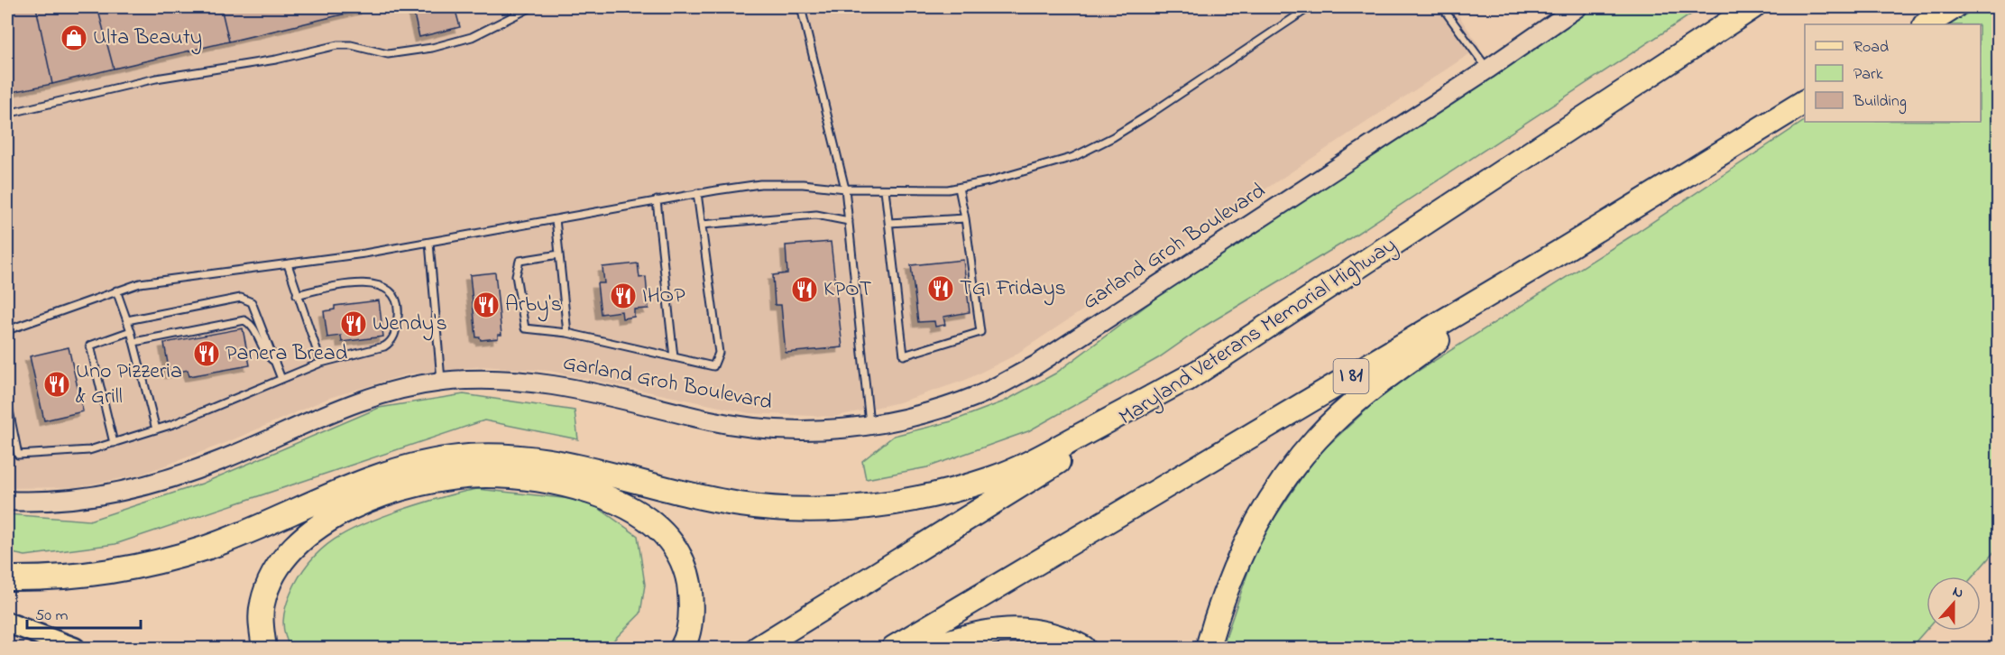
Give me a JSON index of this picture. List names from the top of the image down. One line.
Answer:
{"streets":{"highway":["Maryland Veterans Memorial Highway","I 81"],"street":["Garland Groh Boulevard"]},"places":{"shop":["Ulta Beauty"],"restaurant":["TGI Fridays","KPOT","IHOP","Arby's","Wendy's","Panera Bread","Uno Pizzeria & Grill"]},"legend":["Road","Park","Building"],"scale_bar":"50 m","north":"top"}
